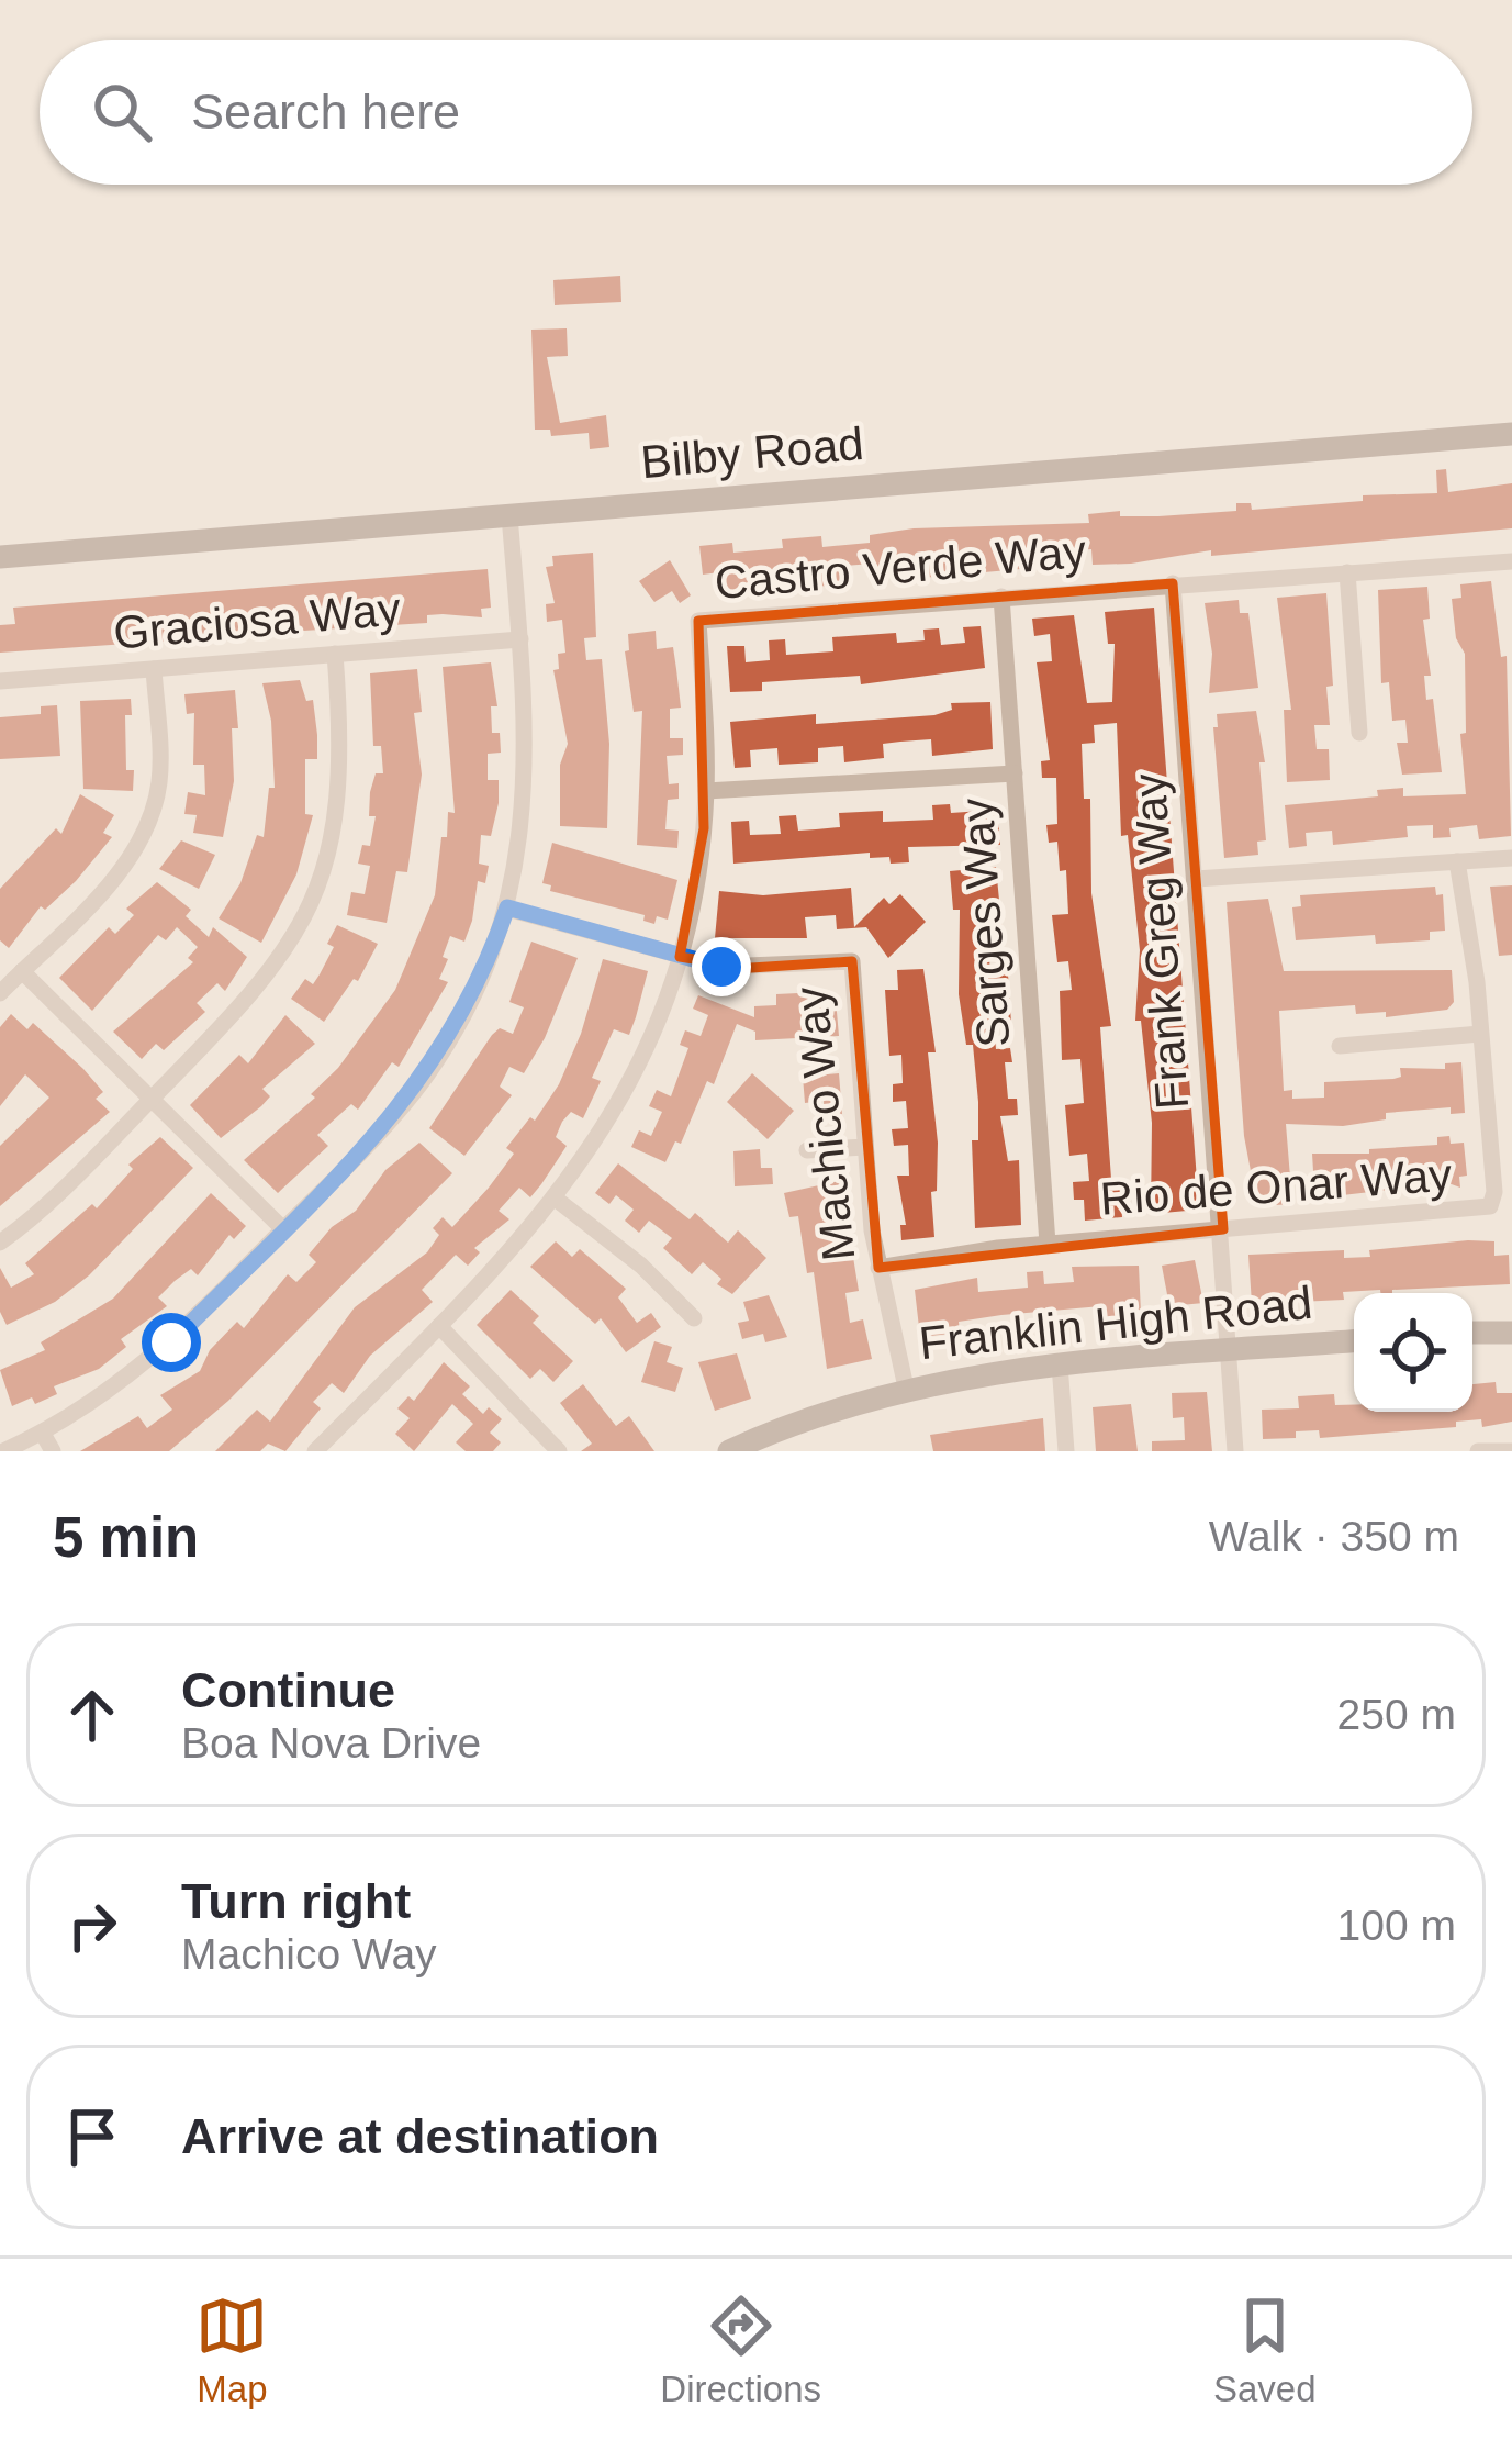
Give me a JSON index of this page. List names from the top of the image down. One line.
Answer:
{"streets":{"main road":["Bilby Road","Franklin High Road"],"street":["Castro Verde Way","Graciosa Way","Sarges Way","Frank Greg Way","Machico Way","Rio de Onar Way"]},"crossings":[["Castro Verde Way","Sarges Way"],["Castro Verde Way","Frank Greg Way"],["Castro Verde Way","Machico Way"],["Sarges Way","Rio de Onar Way"],["Frank Greg Way","Rio de Onar Way"],["Frank Greg Way","Franklin High Road"],["Machico Way","Rio de Onar Way"],["Machico Way","Franklin High Road"]],"page":{"search":"Search here","heading":["5 min","Walk · 350 m"],"list":[["Continue","Boa Nova Drive","250 m"],["Turn right","Machico Way","100 m"],"Arrive at destination"],"nav":["Map","Directions","Saved"]}}
